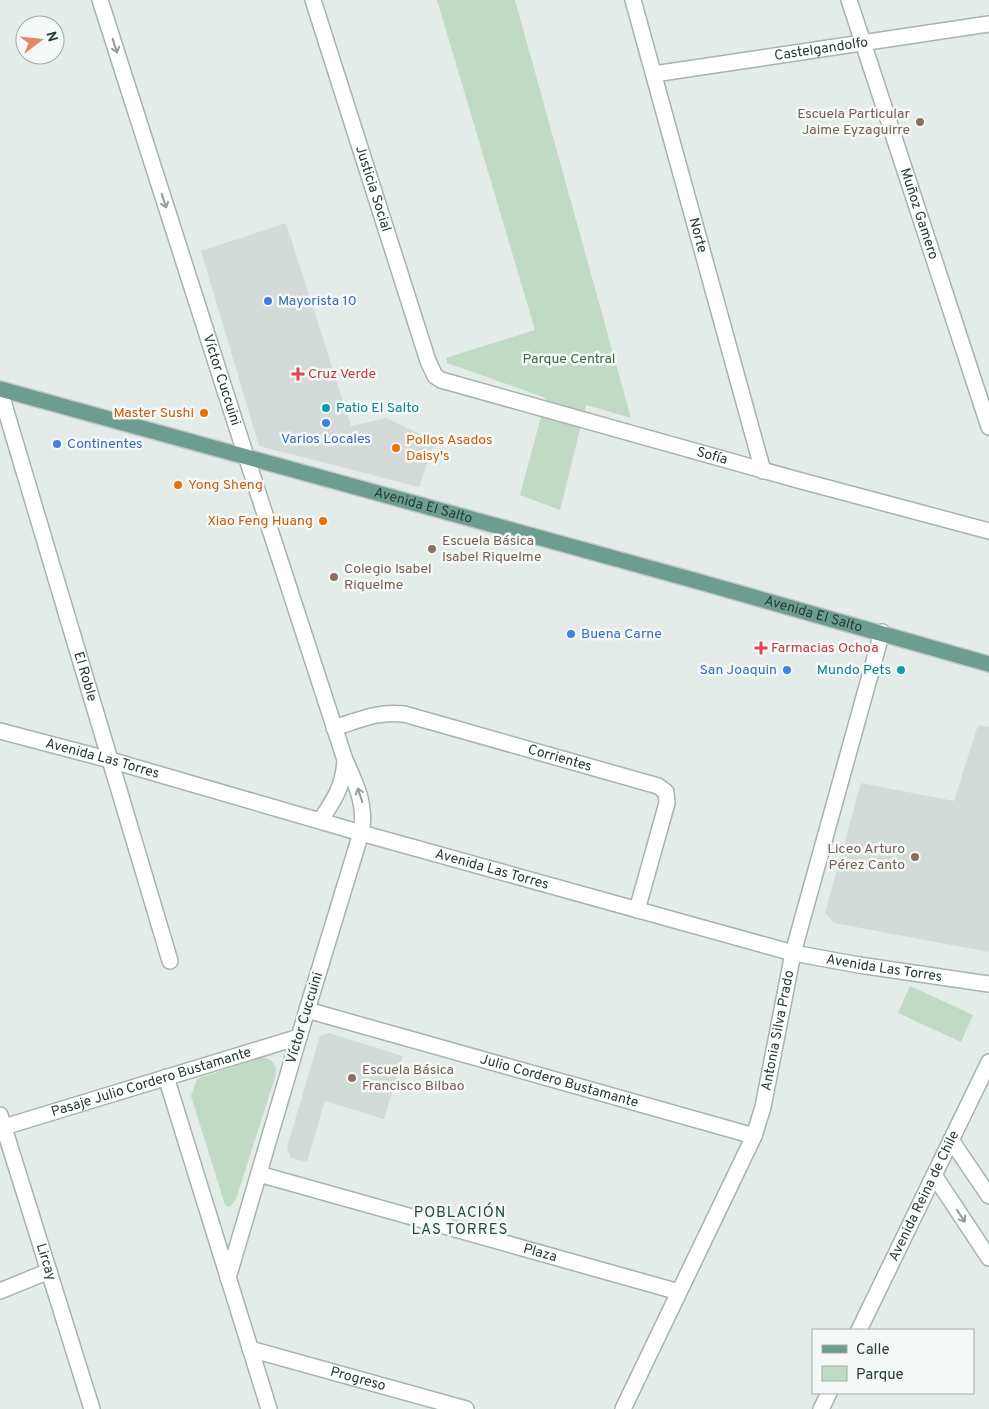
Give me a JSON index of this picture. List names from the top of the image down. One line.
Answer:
{"streets":{"main road":["Avenida El Salto"],"street":["Castelgandolfo","Justicia Social","Muñoz Gamero","Norte","Víctor Cuccuini","Sofía","El Roble","Corrientes","Avenida Las Torres","Antonia Silva Prado","Julio Cordero Bustamante","Pasaje Julio Cordero Bustamante","Avenida Reina de Chile","Plaza","Lircay","Progreso"]},"crossings":[["Castelgandolfo","Muñoz Gamero"],["Castelgandolfo","Norte"],["Justicia Social","Sofía"],["Norte","Sofía"],["Víctor Cuccuini","Avenida El Salto"],["Víctor Cuccuini","Corrientes"],["Víctor Cuccuini","Avenida Las Torres"],["Víctor Cuccuini","Julio Cordero Bustamante"],["Víctor Cuccuini","Pasaje Julio Cordero Bustamante"],["Víctor Cuccuini","Plaza"],["Avenida El Salto","El Roble"],["Avenida El Salto","Antonia Silva Prado"],["El Roble","Avenida Las Torres"],["Corrientes","Avenida Las Torres"],["Avenida Las Torres","Antonia Silva Prado"],["Antonia Silva Prado","Julio Cordero Bustamante"],["Antonia Silva Prado","Plaza"],["Pasaje Julio Cordero Bustamante","Lircay"]],"districts":["POBLACIÓN LAS TORRES"],"parks":["Parque Central"],"places":{"other":["Escuela Particular Jaime Eyzaguirre","Mayorista 10","Patio El Salto","Master Sushi","Varios Locales","Continentes","Pollos Asados Daisy's","Yong Sheng","Xiao Feng Huang","Escuela Básica Isabel Riquelme","Colegio Isabel Riquelme","Buena Carne","San Joaquin","Mundo Pets","Liceo Arturo Pérez Canto","Escuela Básica Francisco Bilbao"],"health":["Cruz Verde","Farmacias Ochoa"]},"legend":["Calle","Parque"],"north":"right"}
